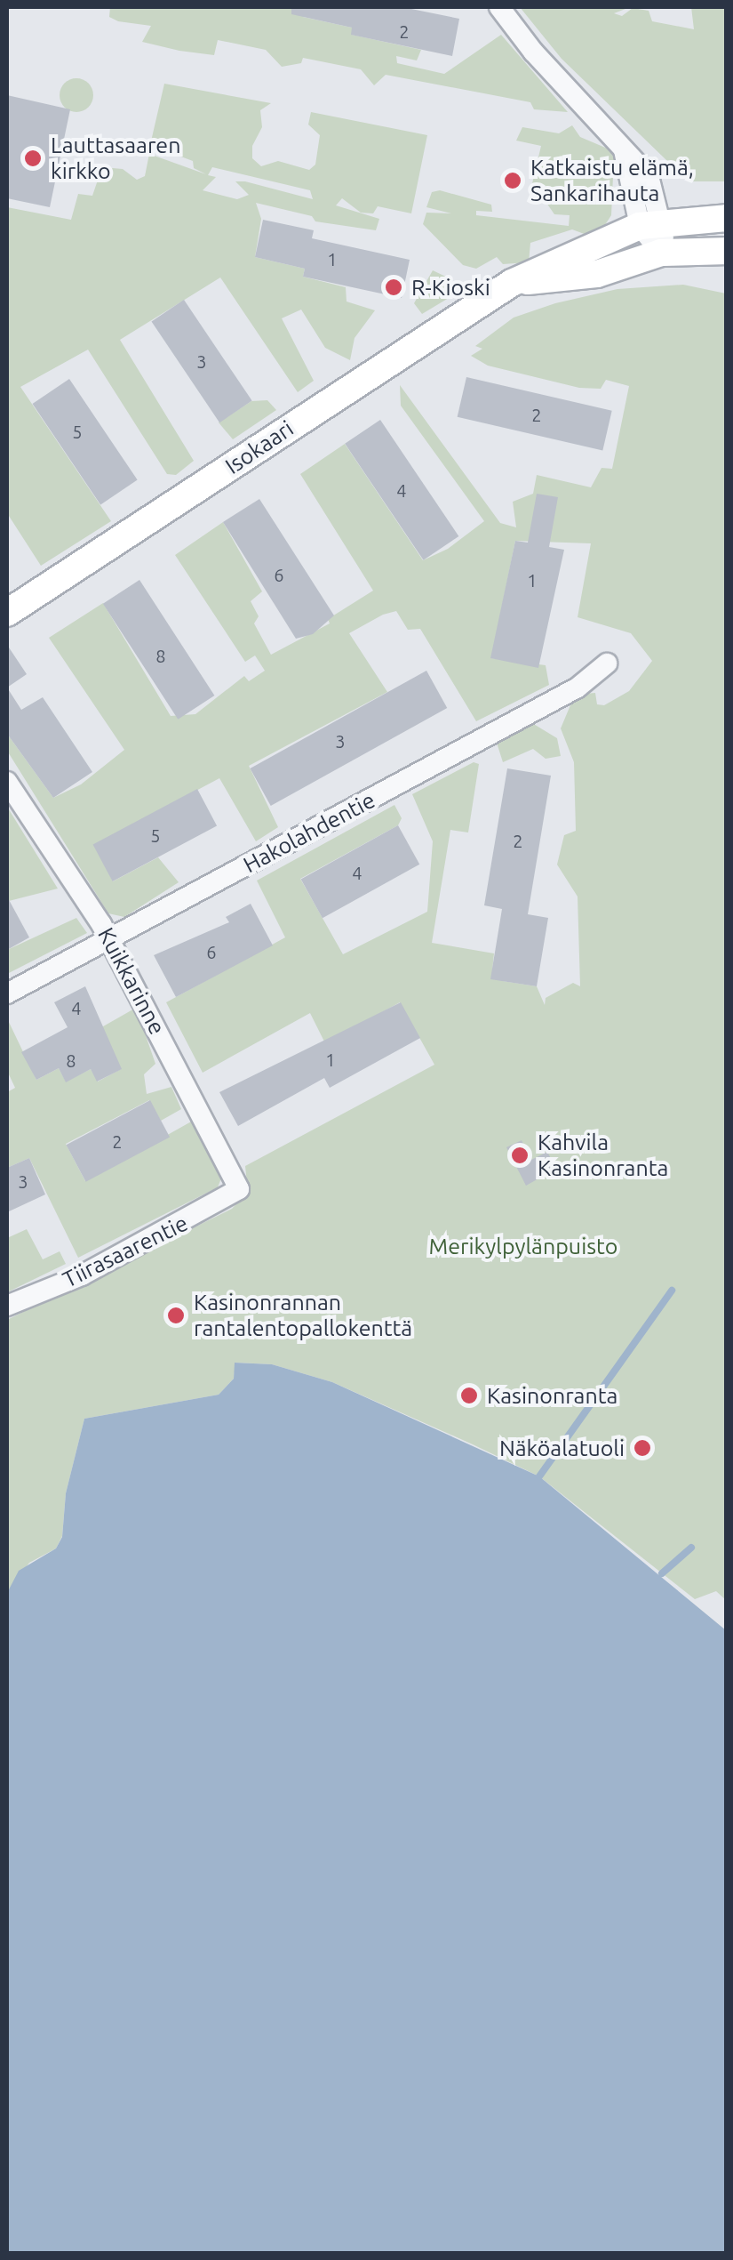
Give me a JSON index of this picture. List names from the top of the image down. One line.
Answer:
{"streets":{"street":["Isokaari","Hakolahdentie","Kuikkarinne","Tiirasaarentie"]},"crossings":[["Hakolahdentie","Kuikkarinne"],["Kuikkarinne","Tiirasaarentie"]],"parks":["Merikylpylänpuisto"],"places":["Lauttasaaren kirkko","Katkaistu elämä, Sankarihauta","R-Kioski","Kahvila Kasinonranta","Kasinonrannan rantalentopallokenttä","Kasinonranta","Näköalatuoli"],"house_numbers":["2","1","3","2","5","4","6","1","8","3","5","2","4","6","4","1","8","2","3"]}
